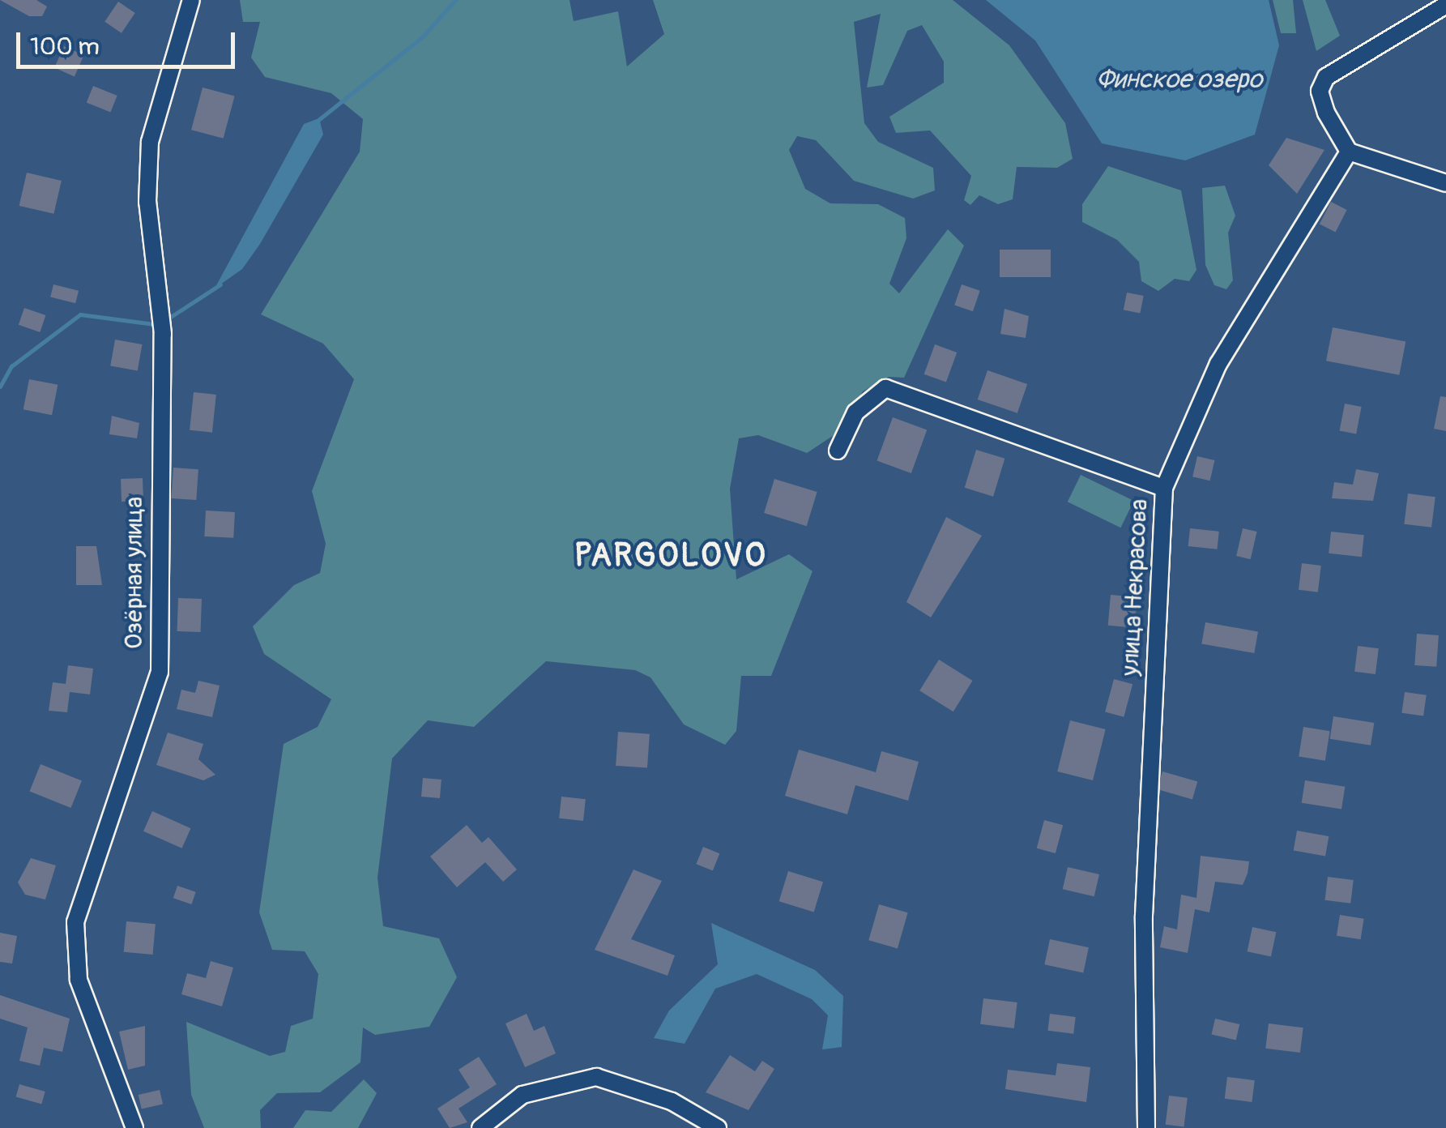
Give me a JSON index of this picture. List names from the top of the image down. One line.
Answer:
{"streets":{"street":["Озёрная улица","улица Некрасова"]},"districts":["PARGOLOVO"],"water":["Финское озеро"],"scale_bar":"100 m"}
